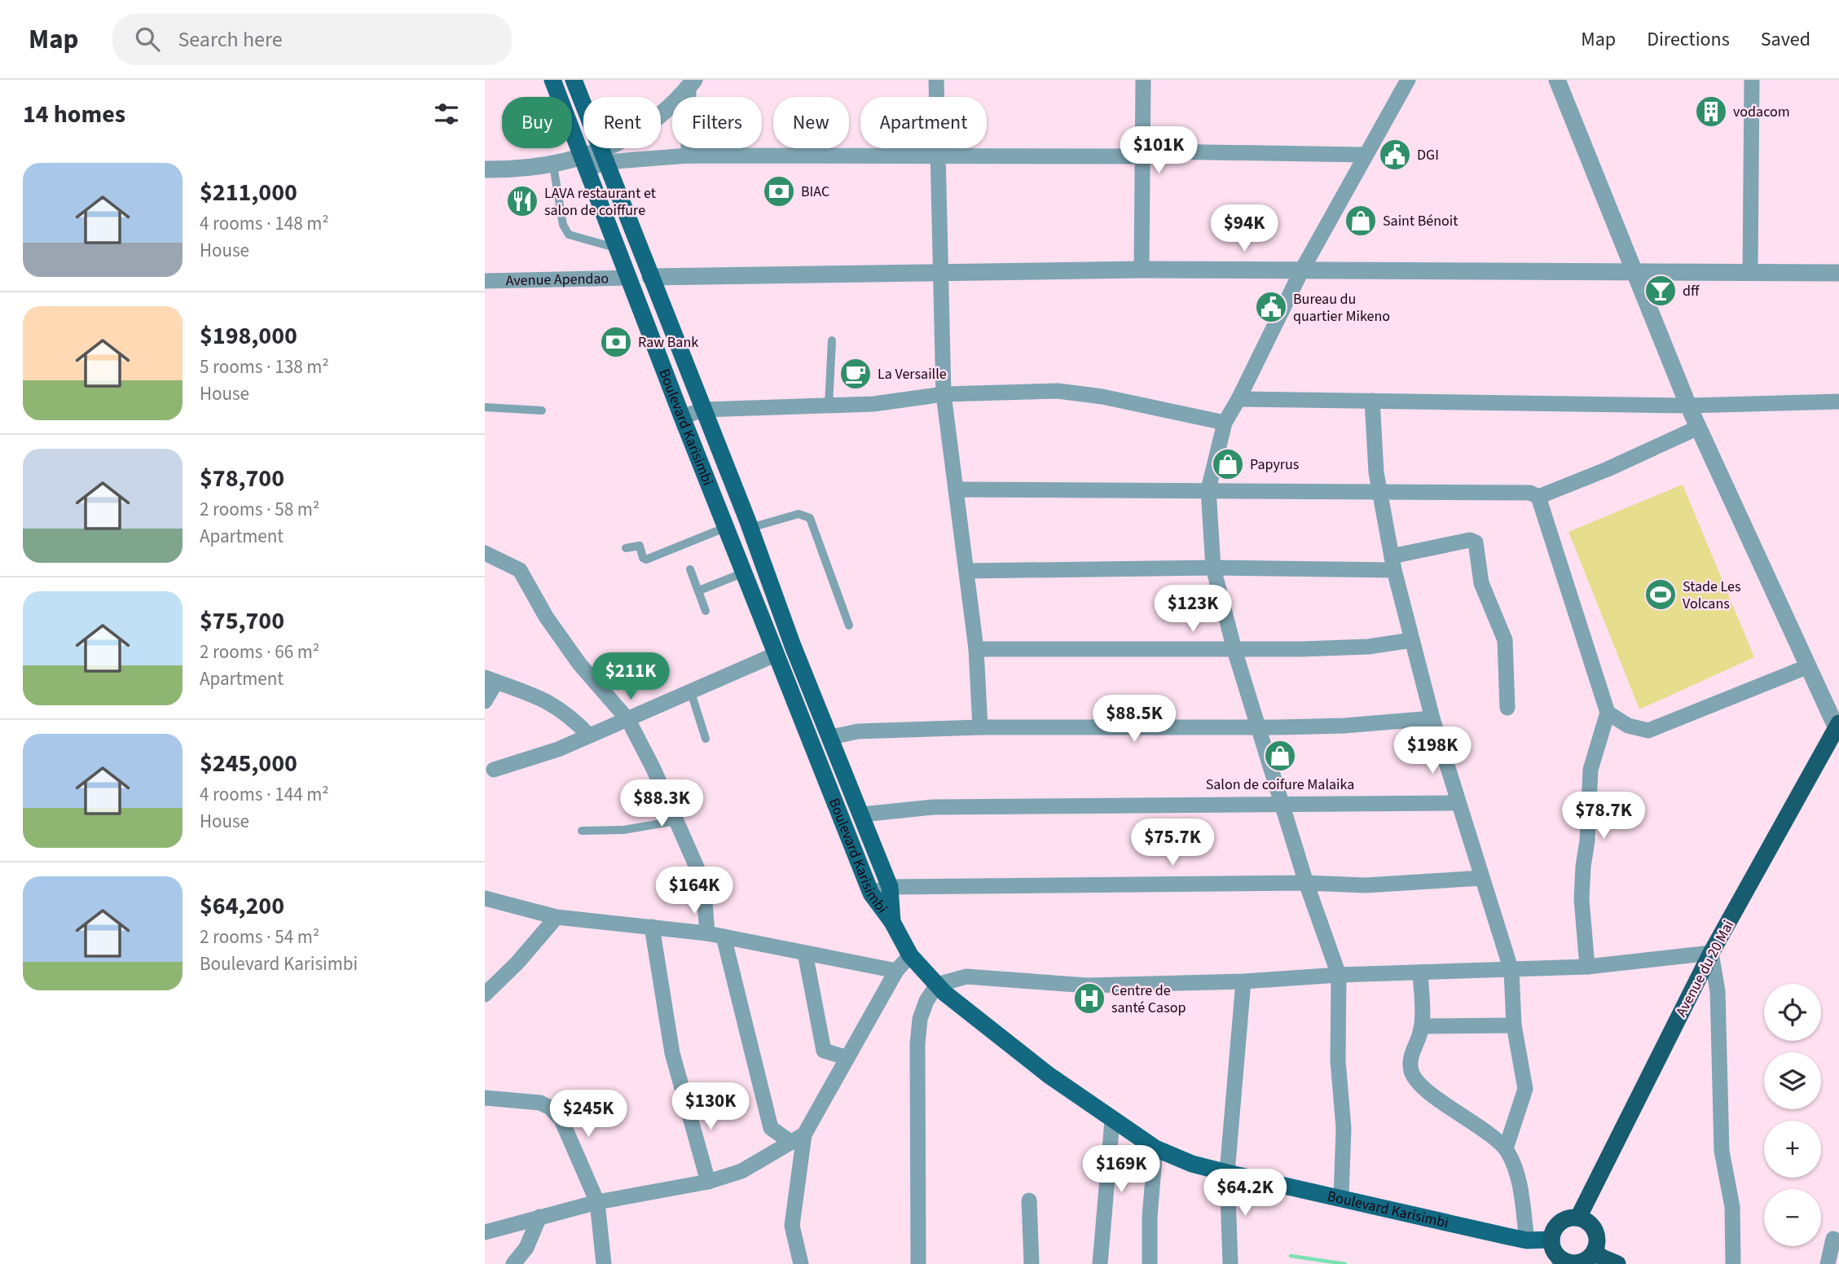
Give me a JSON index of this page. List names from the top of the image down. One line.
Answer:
{"streets":{"highway":["Avenue du 20 Mai"],"main road":["Boulevard Karisimbi"],"street":["Avenue Apendao"]},"crossings":[["Avenue Apendao","Boulevard Karisimbi"],["Boulevard Karisimbi","Avenue du 20 Mai"]],"places":{"building":["vodacom"],"public building":["DGI","Bureau du quartier Mikeno"],"bank":["BIAC","Raw Bank"],"restaurant":["LAVA restaurant et salon de coiffure"],"shop":["Saint Bénoit","Papyrus","Salon de coifure Malaika"],"bar":["dff"],"cafe":["La Versaille"],"sports":["Stade Les Volcans"],"hospital":["Centre de santé Casop"]},"page":{"header":"Map","search":"Search here","nav":["Map","Directions","Saved"],"heading":"14 homes","chip":["Buy","Rent","Filters","New","Apartment"],"price":["$101K","$94K","$123K","$211K","$88.5K","$198K","$88.3K","$78.7K","$75.7K","$164K","$130K","$245K","$169K","$64.2K"],"list":[{"name":"$211,000","note":"4 rooms · 148 m² · House"},{"name":"$198,000","note":"5 rooms · 138 m² · House"},{"name":"$78,700","note":"2 rooms · 58 m² · Apartment"},{"name":"$75,700","note":"2 rooms · 66 m² · Apartment"},{"name":"$245,000","note":"4 rooms · 144 m² · House"},{"name":"$64,200","note":"2 rooms · 54 m² · Boulevard Karisimbi"}],"map_buttons":["+","−"]}}
